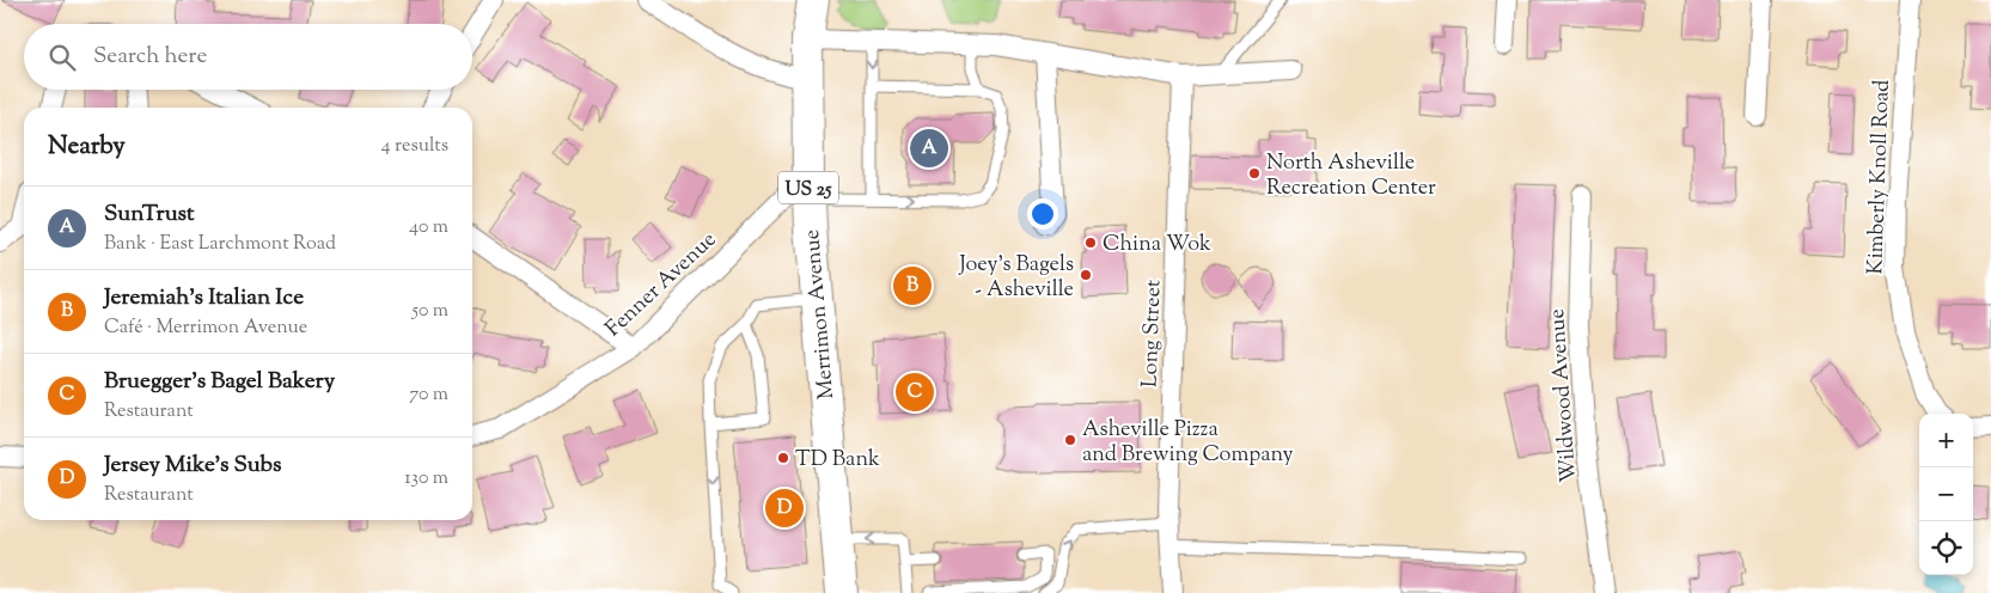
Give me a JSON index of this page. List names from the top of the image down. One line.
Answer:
{"streets":{"main road":["US 25","Merrimon Avenue"],"street":["Kimberly Knoll Road","Fenner Avenue","Long Street","Wildwood Avenue"]},"crossings":[["Fenner Avenue","Merrimon Avenue"]],"places":["North Asheville Recreation Center","China Wok","Joey's Bagels - Asheville","Asheville Pizza and Brewing Company","TD Bank"],"page":{"search":"Search here","heading":["Nearby","4 results"],"pins":["A","B","C","D"],"list":[{"mark":"A","name":"SunTrust","note":"Bank · East Larchmont Road","value":"40 m"},{"mark":"B","name":"Jeremiah’s Italian Ice","note":"Café · Merrimon Avenue","value":"50 m"},{"mark":"C","name":"Bruegger's Bagel Bakery","note":"Restaurant","value":"70 m"},{"mark":"D","name":"Jersey Mike's Subs","note":"Restaurant","value":"130 m"}],"map_buttons":["+","−"]}}
